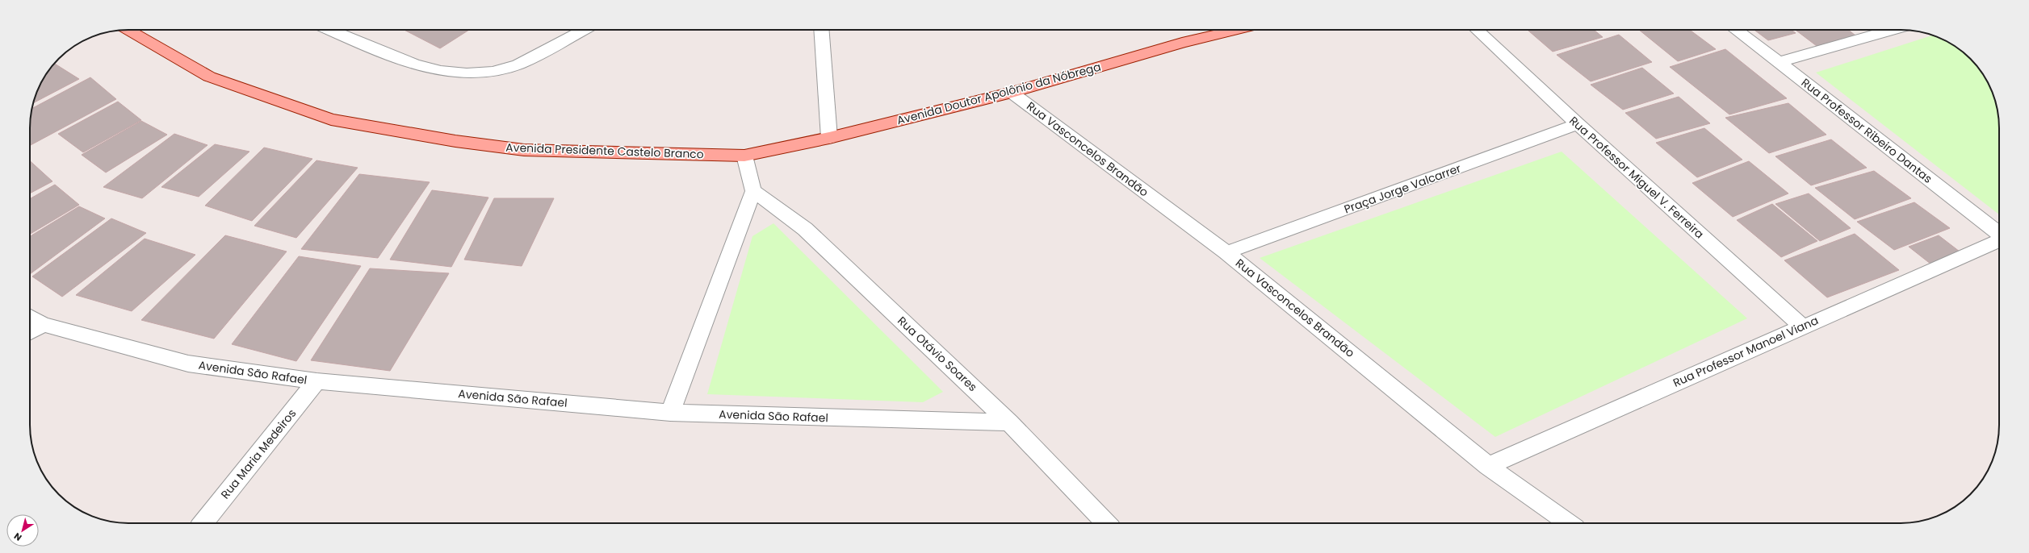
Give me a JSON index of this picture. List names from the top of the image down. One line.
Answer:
{"streets":{"main road":["Avenida Doutor Apolônio da Nóbrega","Avenida Presidente Castelo Branco"],"street":["Rua Professor Ribeiro Dantas","Rua Vasconcelos Brandão","Rua Professor Miguel V. Ferreira","Praça Jorge Valcarrer","Rua Professor Manoel Viana","Rua Otávio Soares","Avenida São Rafael","Rua Maria Medeiros"]},"crossings":[["Avenida Doutor Apolônio da Nóbrega","Rua Vasconcelos Brandão"],["Avenida Doutor Apolônio da Nóbrega","Avenida Presidente Castelo Branco"],["Rua Vasconcelos Brandão","Praça Jorge Valcarrer"],["Rua Vasconcelos Brandão","Rua Professor Manoel Viana"],["Rua Professor Miguel V. Ferreira","Praça Jorge Valcarrer"],["Rua Professor Miguel V. Ferreira","Rua Professor Manoel Viana"],["Rua Otávio Soares","Avenida São Rafael"],["Avenida São Rafael","Rua Maria Medeiros"]],"north":"bottom left"}
